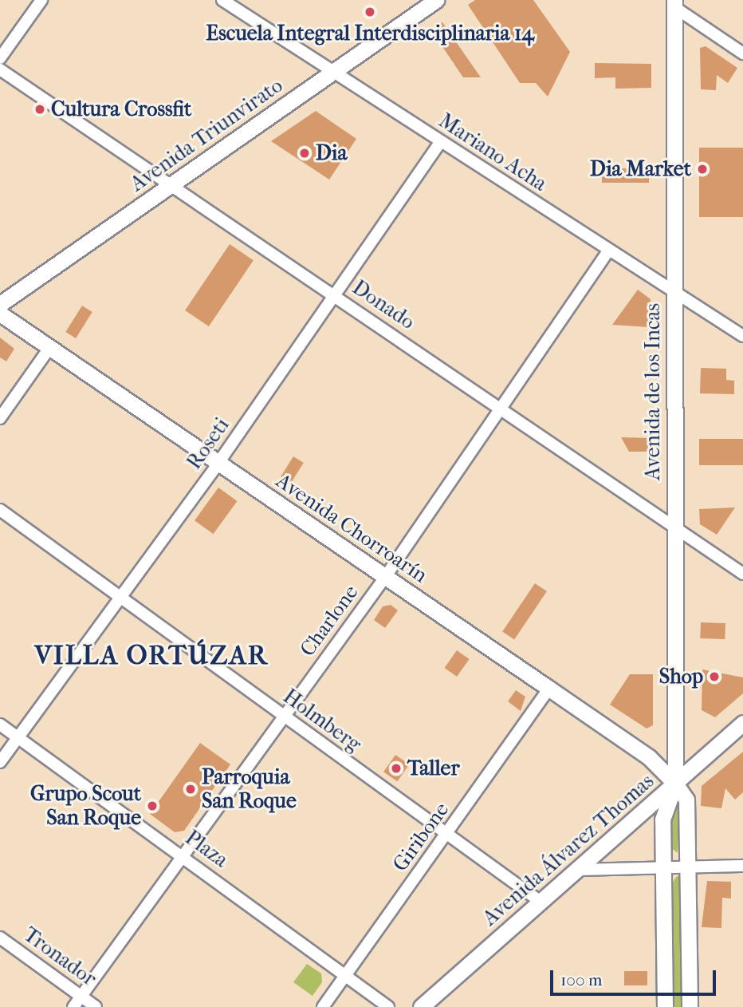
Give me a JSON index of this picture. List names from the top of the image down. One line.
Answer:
{"streets":{"main road":["Avenida Triunvirato","Avenida de los Incas","Avenida Chorroarín","Avenida Álvarez Thomas"],"street":["Mariano Acha","Donado","Roseti","Charlone","Holmberg","Giribone","Plaza","Tronador"]},"crossings":[["Avenida Triunvirato","Mariano Acha"],["Avenida Triunvirato","Donado"],["Mariano Acha","Avenida de los Incas"],["Mariano Acha","Roseti"],["Mariano Acha","Charlone"],["Donado","Avenida de los Incas"],["Donado","Roseti"],["Donado","Charlone"],["Avenida de los Incas","Avenida Chorroarín"],["Avenida de los Incas","Avenida Álvarez Thomas"],["Roseti","Avenida Chorroarín"],["Roseti","Holmberg"],["Roseti","Plaza"],["Avenida Chorroarín","Charlone"],["Avenida Chorroarín","Giribone"],["Avenida Chorroarín","Avenida Álvarez Thomas"],["Charlone","Holmberg"],["Charlone","Plaza"],["Charlone","Tronador"],["Holmberg","Giribone"],["Holmberg","Avenida Álvarez Thomas"],["Giribone","Plaza"]],"districts":["VILLA ORTÚZAR"],"places":["Escuela Integral Interdisciplinaria 14","Cultura Crossfit","Dia","Dia Market","Shop","Taller","Parroquia San Roque","Grupo Scout San Roque"],"scale_bar":"100 m"}
